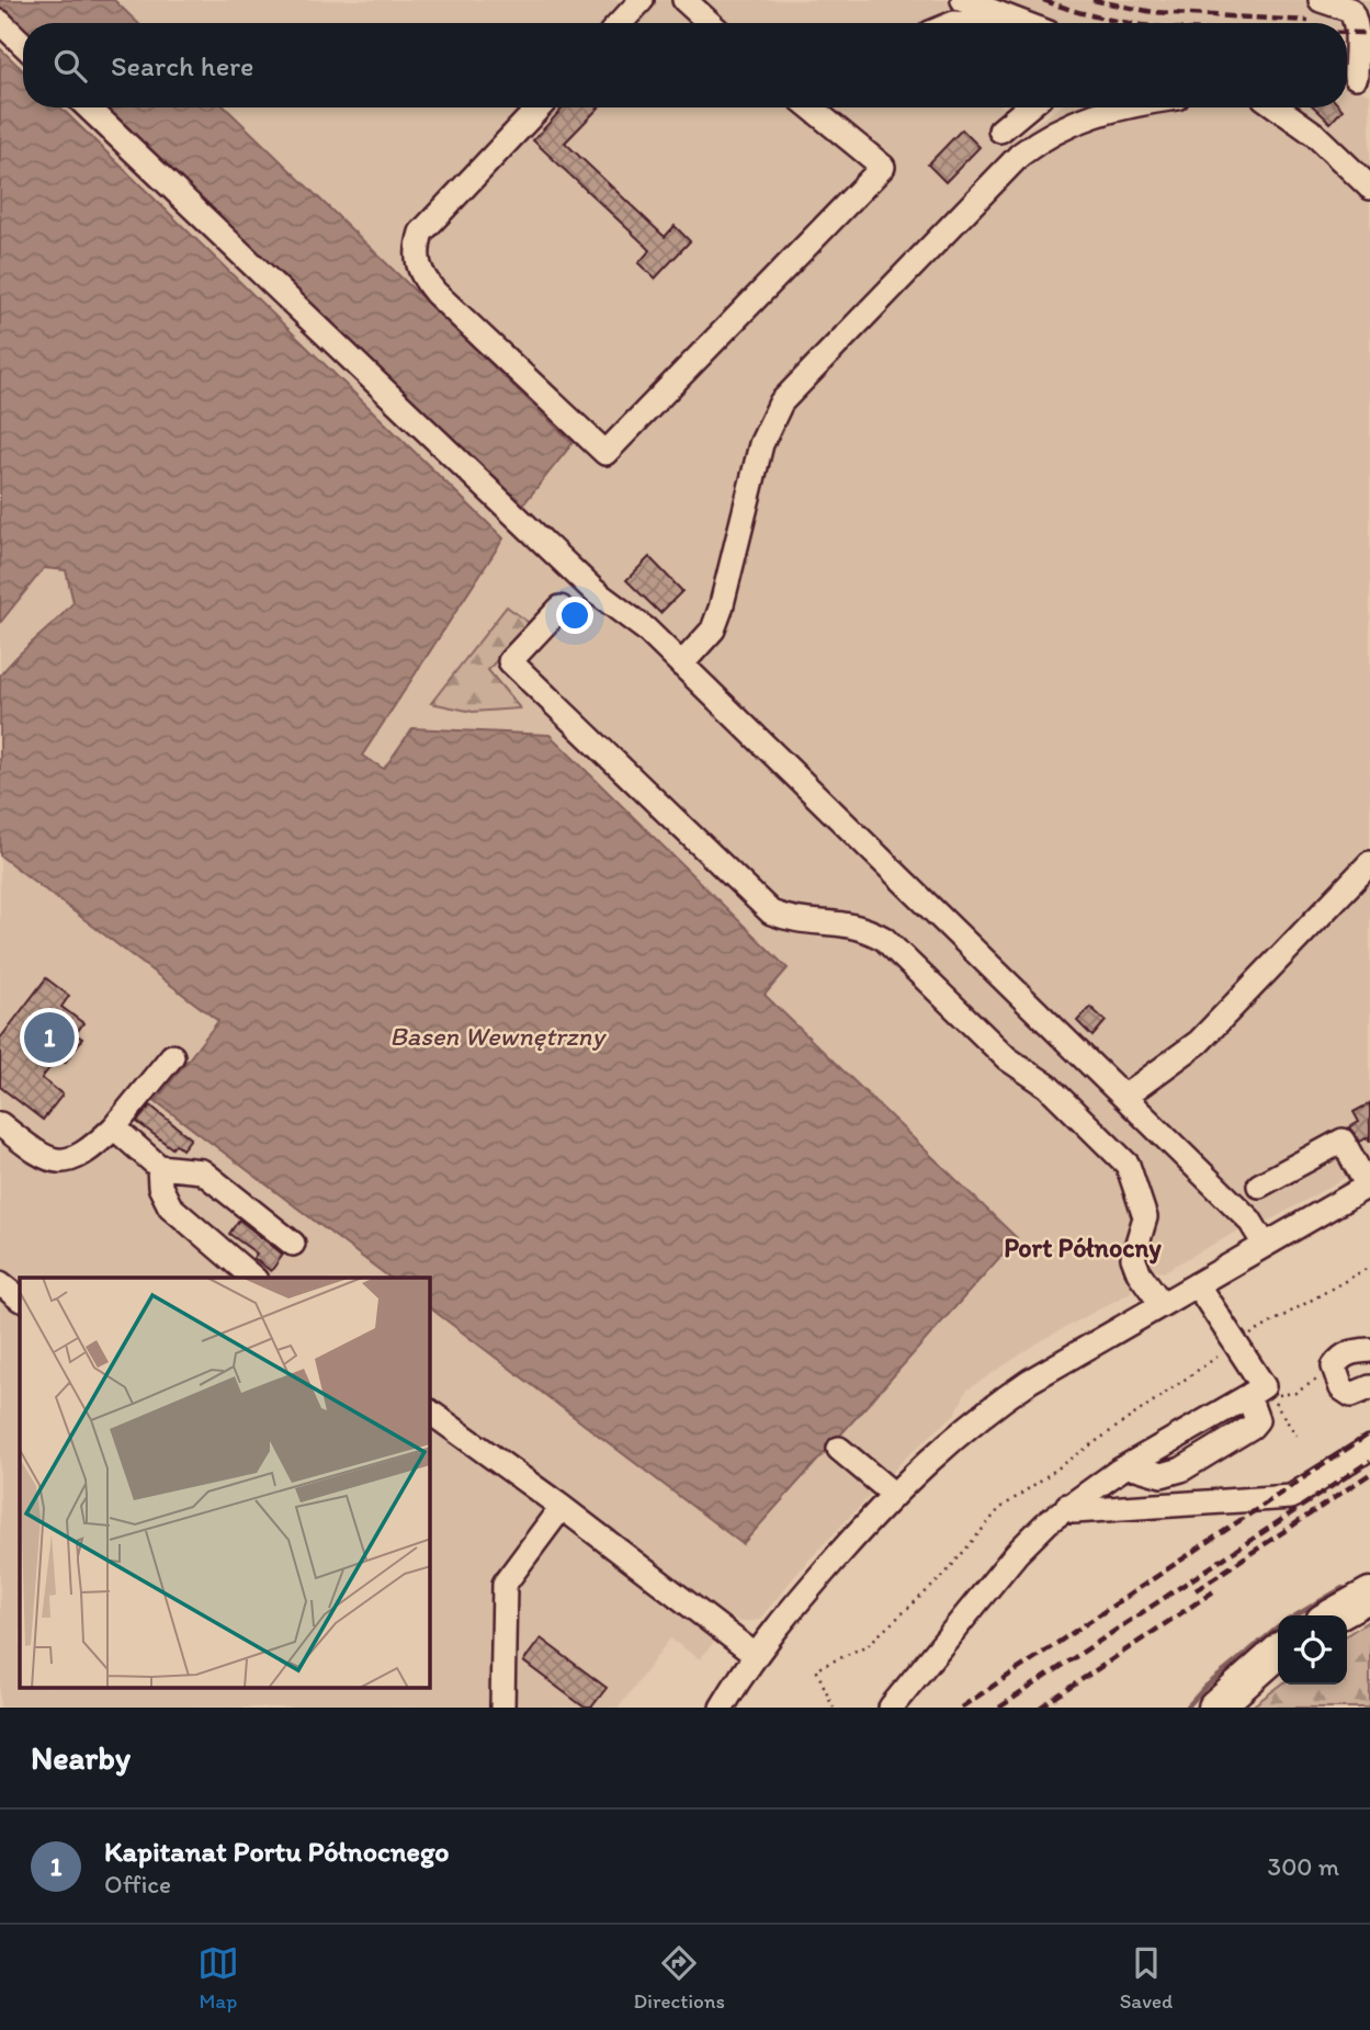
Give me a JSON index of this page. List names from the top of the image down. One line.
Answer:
{"districts":["Port Północny"],"water":["Basen Wewnętrzny"],"page":{"search":"Search here","pins":"1","heading":"Nearby","list":[{"mark":"1","name":"Kapitanat Portu Północnego","note":"Office","value":"300 m"}],"nav":["Map","Directions","Saved"]}}
